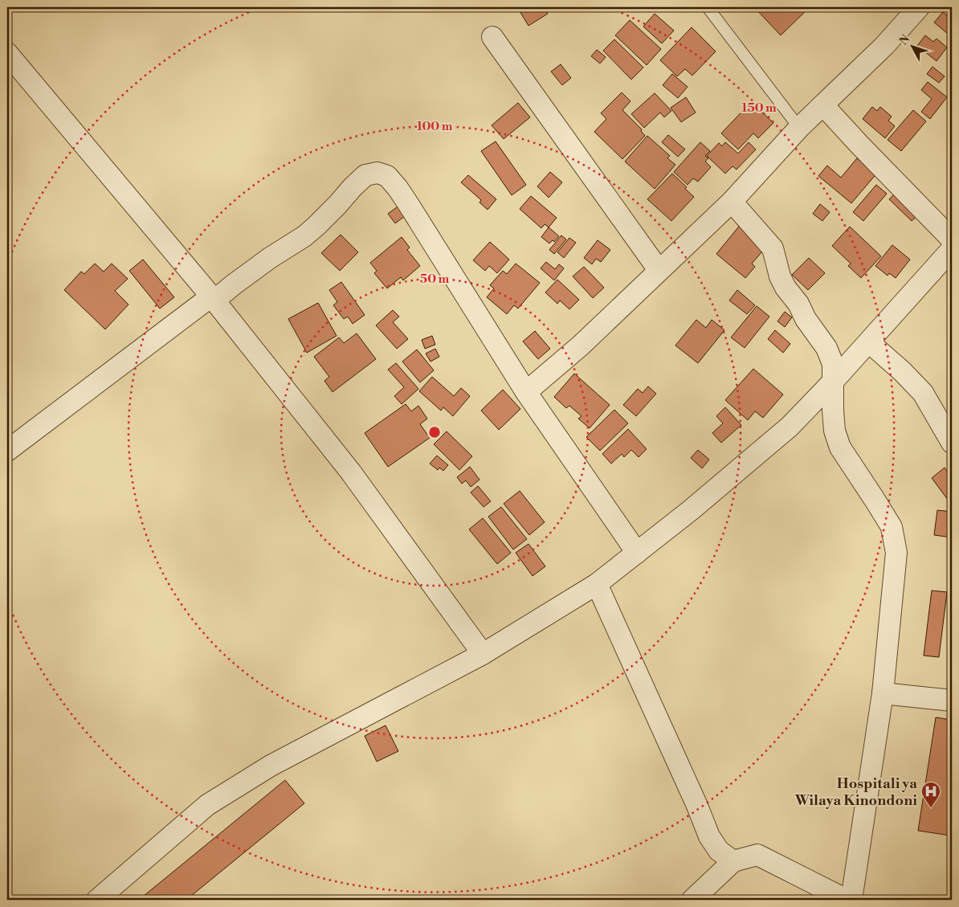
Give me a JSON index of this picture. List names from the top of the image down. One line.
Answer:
{"places":{"hospital":["Hospitali ya Wilaya Kinondoni"]},"north":"top left","rings":["150 m","100 m","50 m"]}
